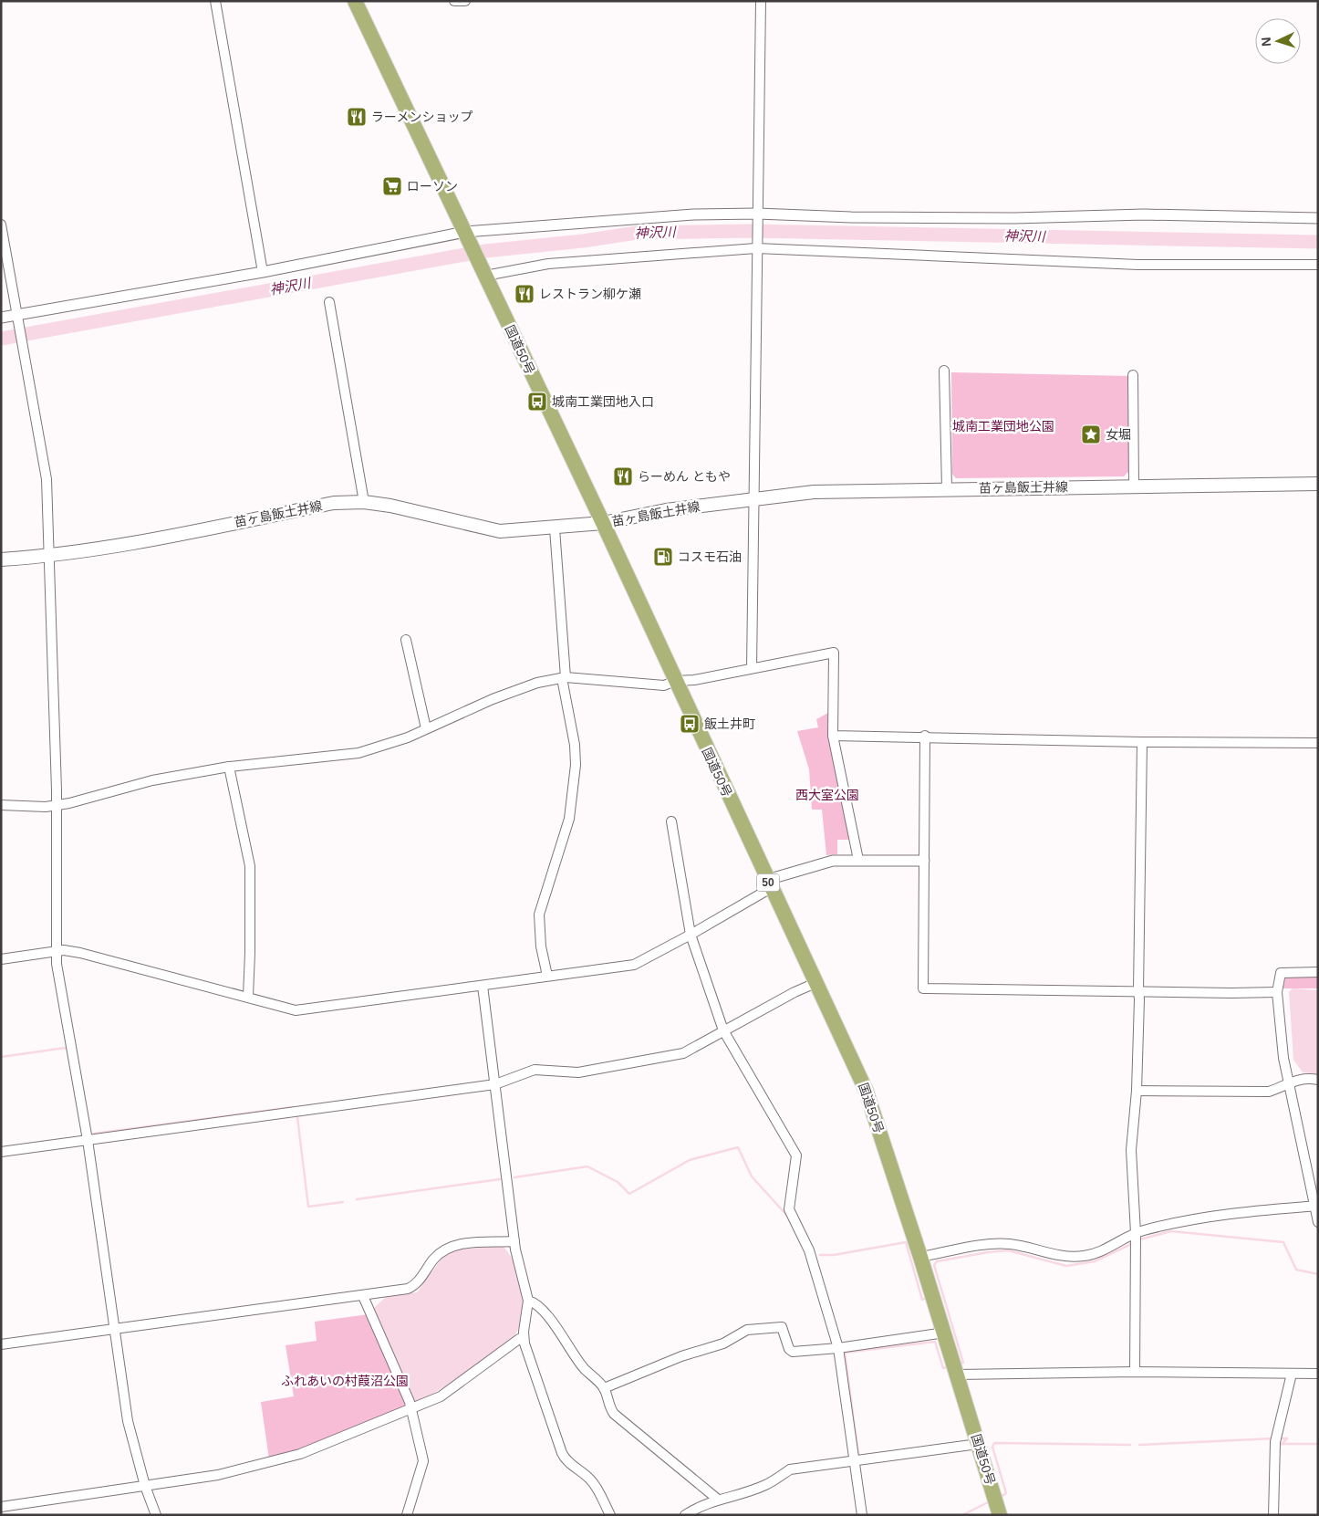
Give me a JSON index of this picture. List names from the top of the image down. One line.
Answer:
{"streets":{"highway":["国道50号","50"],"main road":["苗ヶ島飯土井線"]},"crossings":[["国道50号","苗ヶ島飯土井線"]],"water":["神沢川"],"parks":["城南工業団地公園","西大室公園","ふれあいの村葭沼公園"],"places":{"restaurant":["ラーメンショップ","レストラン柳ケ瀬","らーめん ともや"],"supermarket":["ローソン"],"bus stop":["城南工業団地入口","飯土井町"],"place":["女堀"],"fuel station":["コスモ石油"]},"north":"left"}
